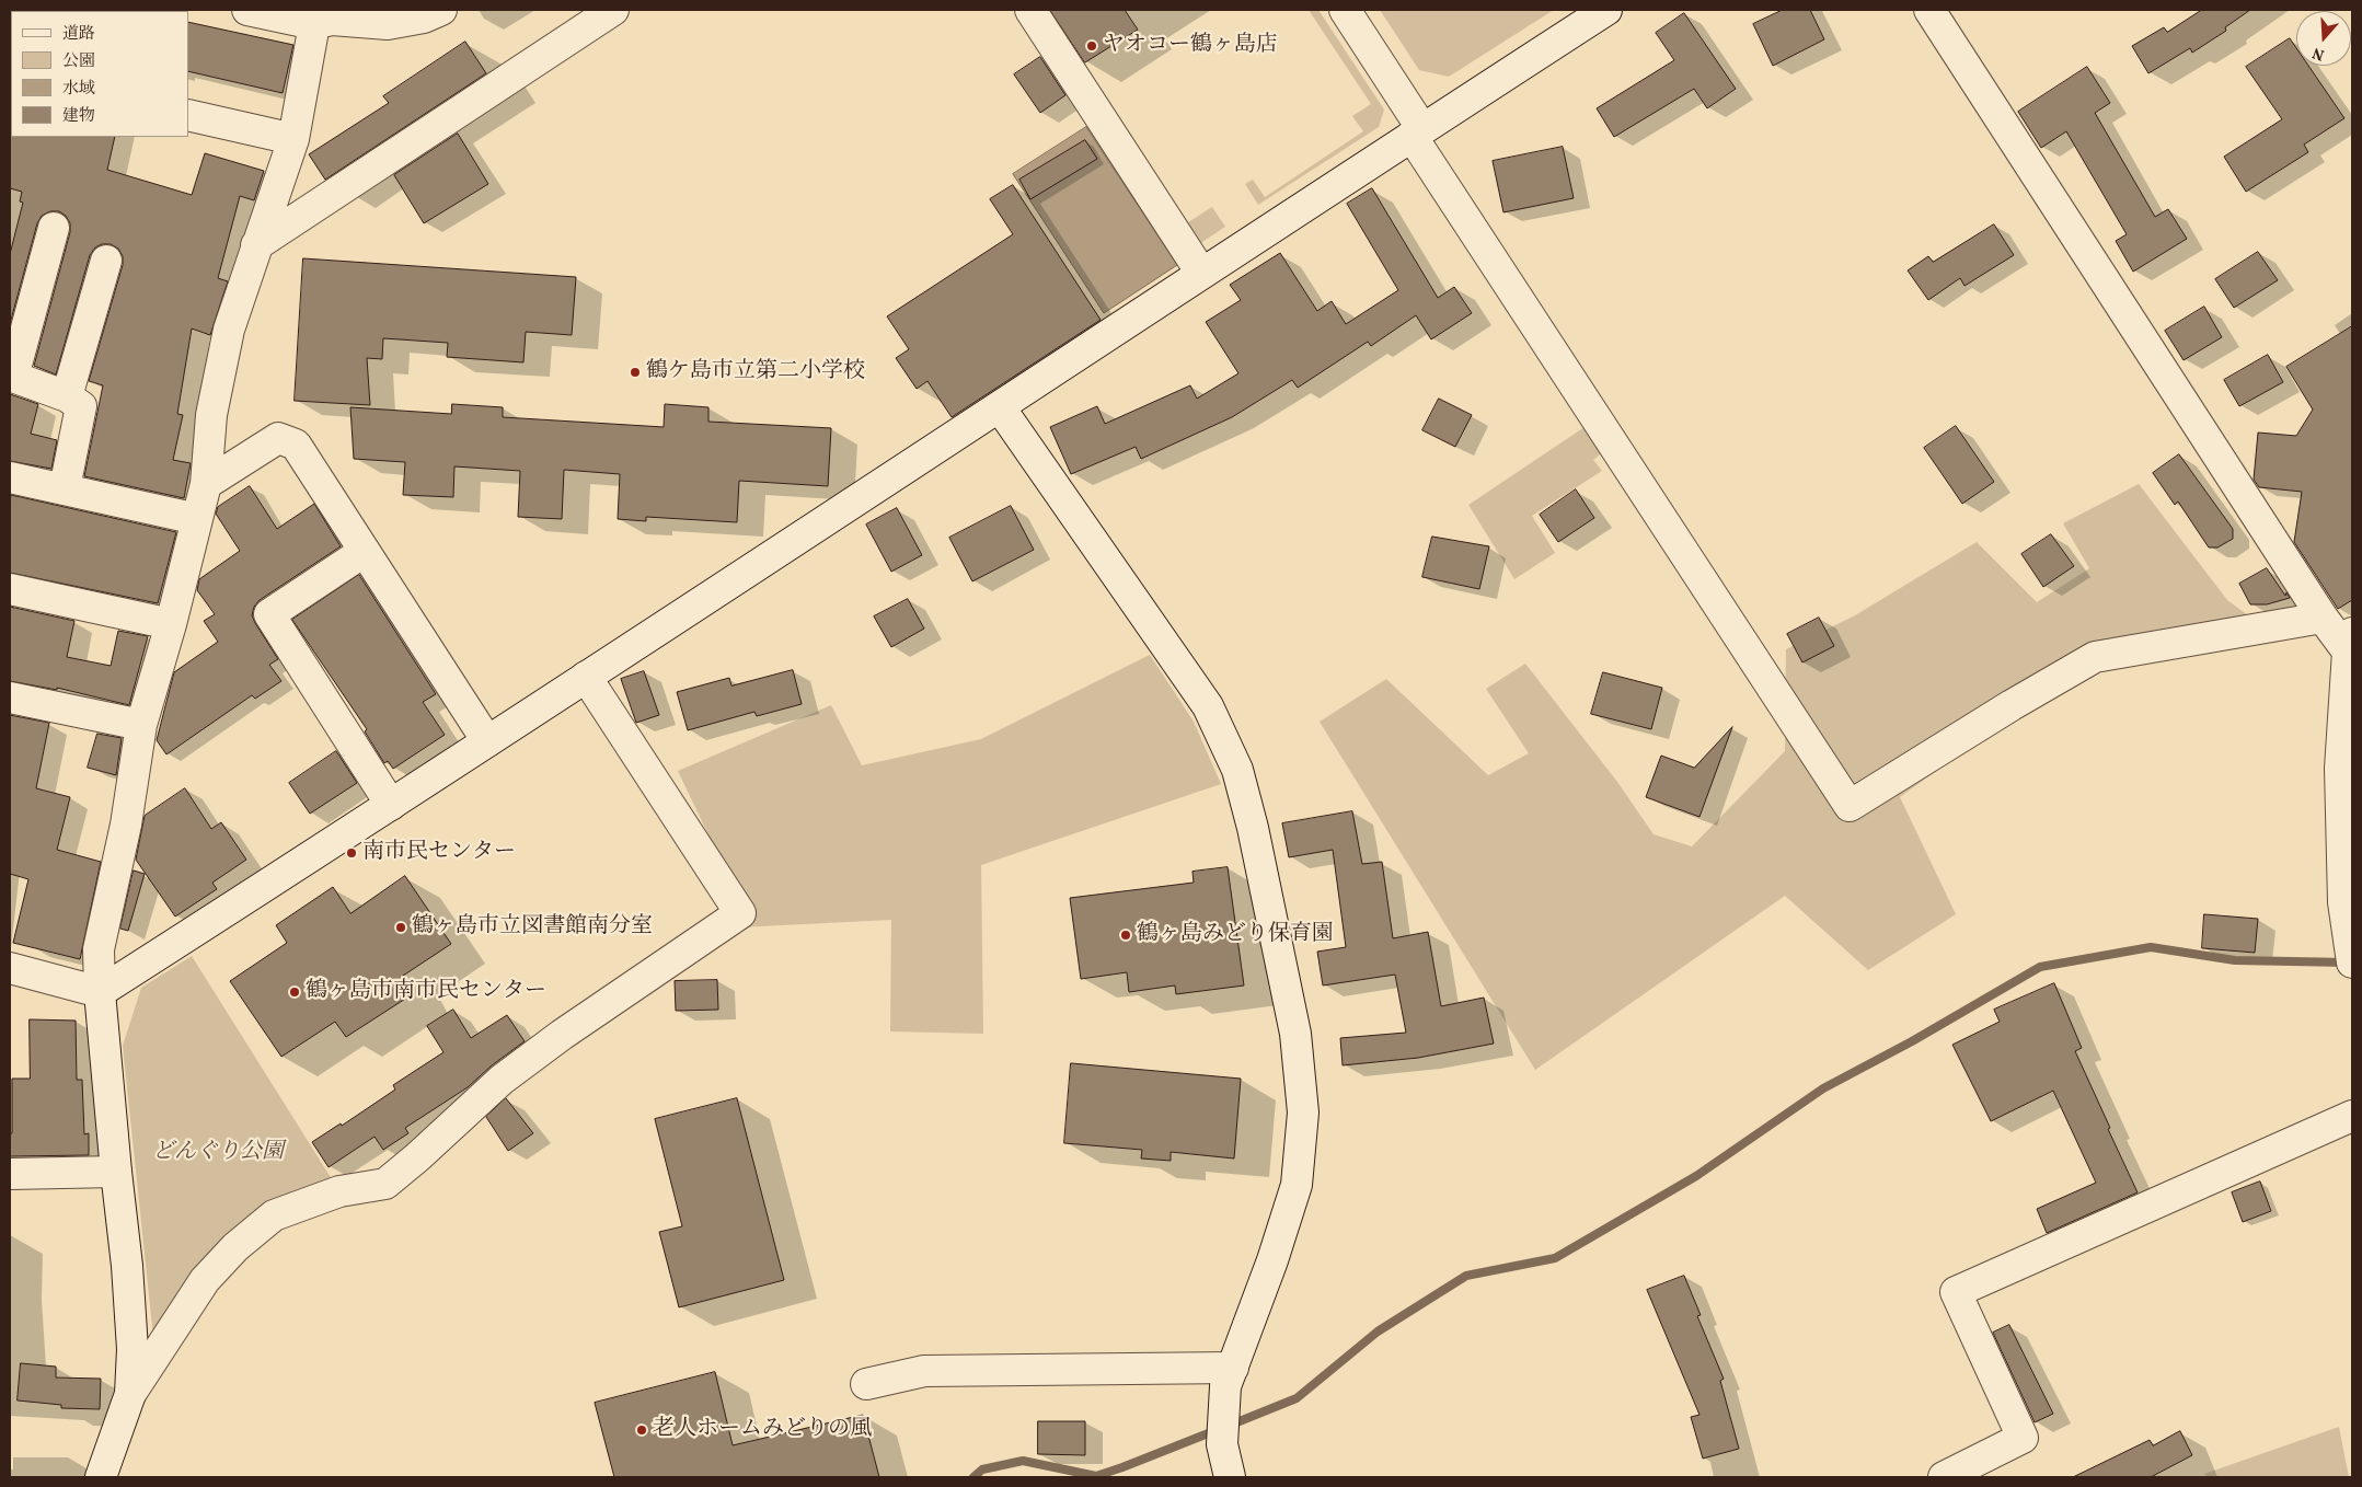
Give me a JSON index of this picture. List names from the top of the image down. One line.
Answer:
{"parks":["どんぐり公園"],"places":["ヤオコー鶴ヶ島店","鶴ケ島市立第二小学校","南市民センター","鶴ヶ島市立図書館南分室","鶴ヶ島みどり保育園","鶴ヶ島市南市民センター","老人ホームみどりの風"],"legend":["道路","公園","水域","建物"],"north":"bottom"}
